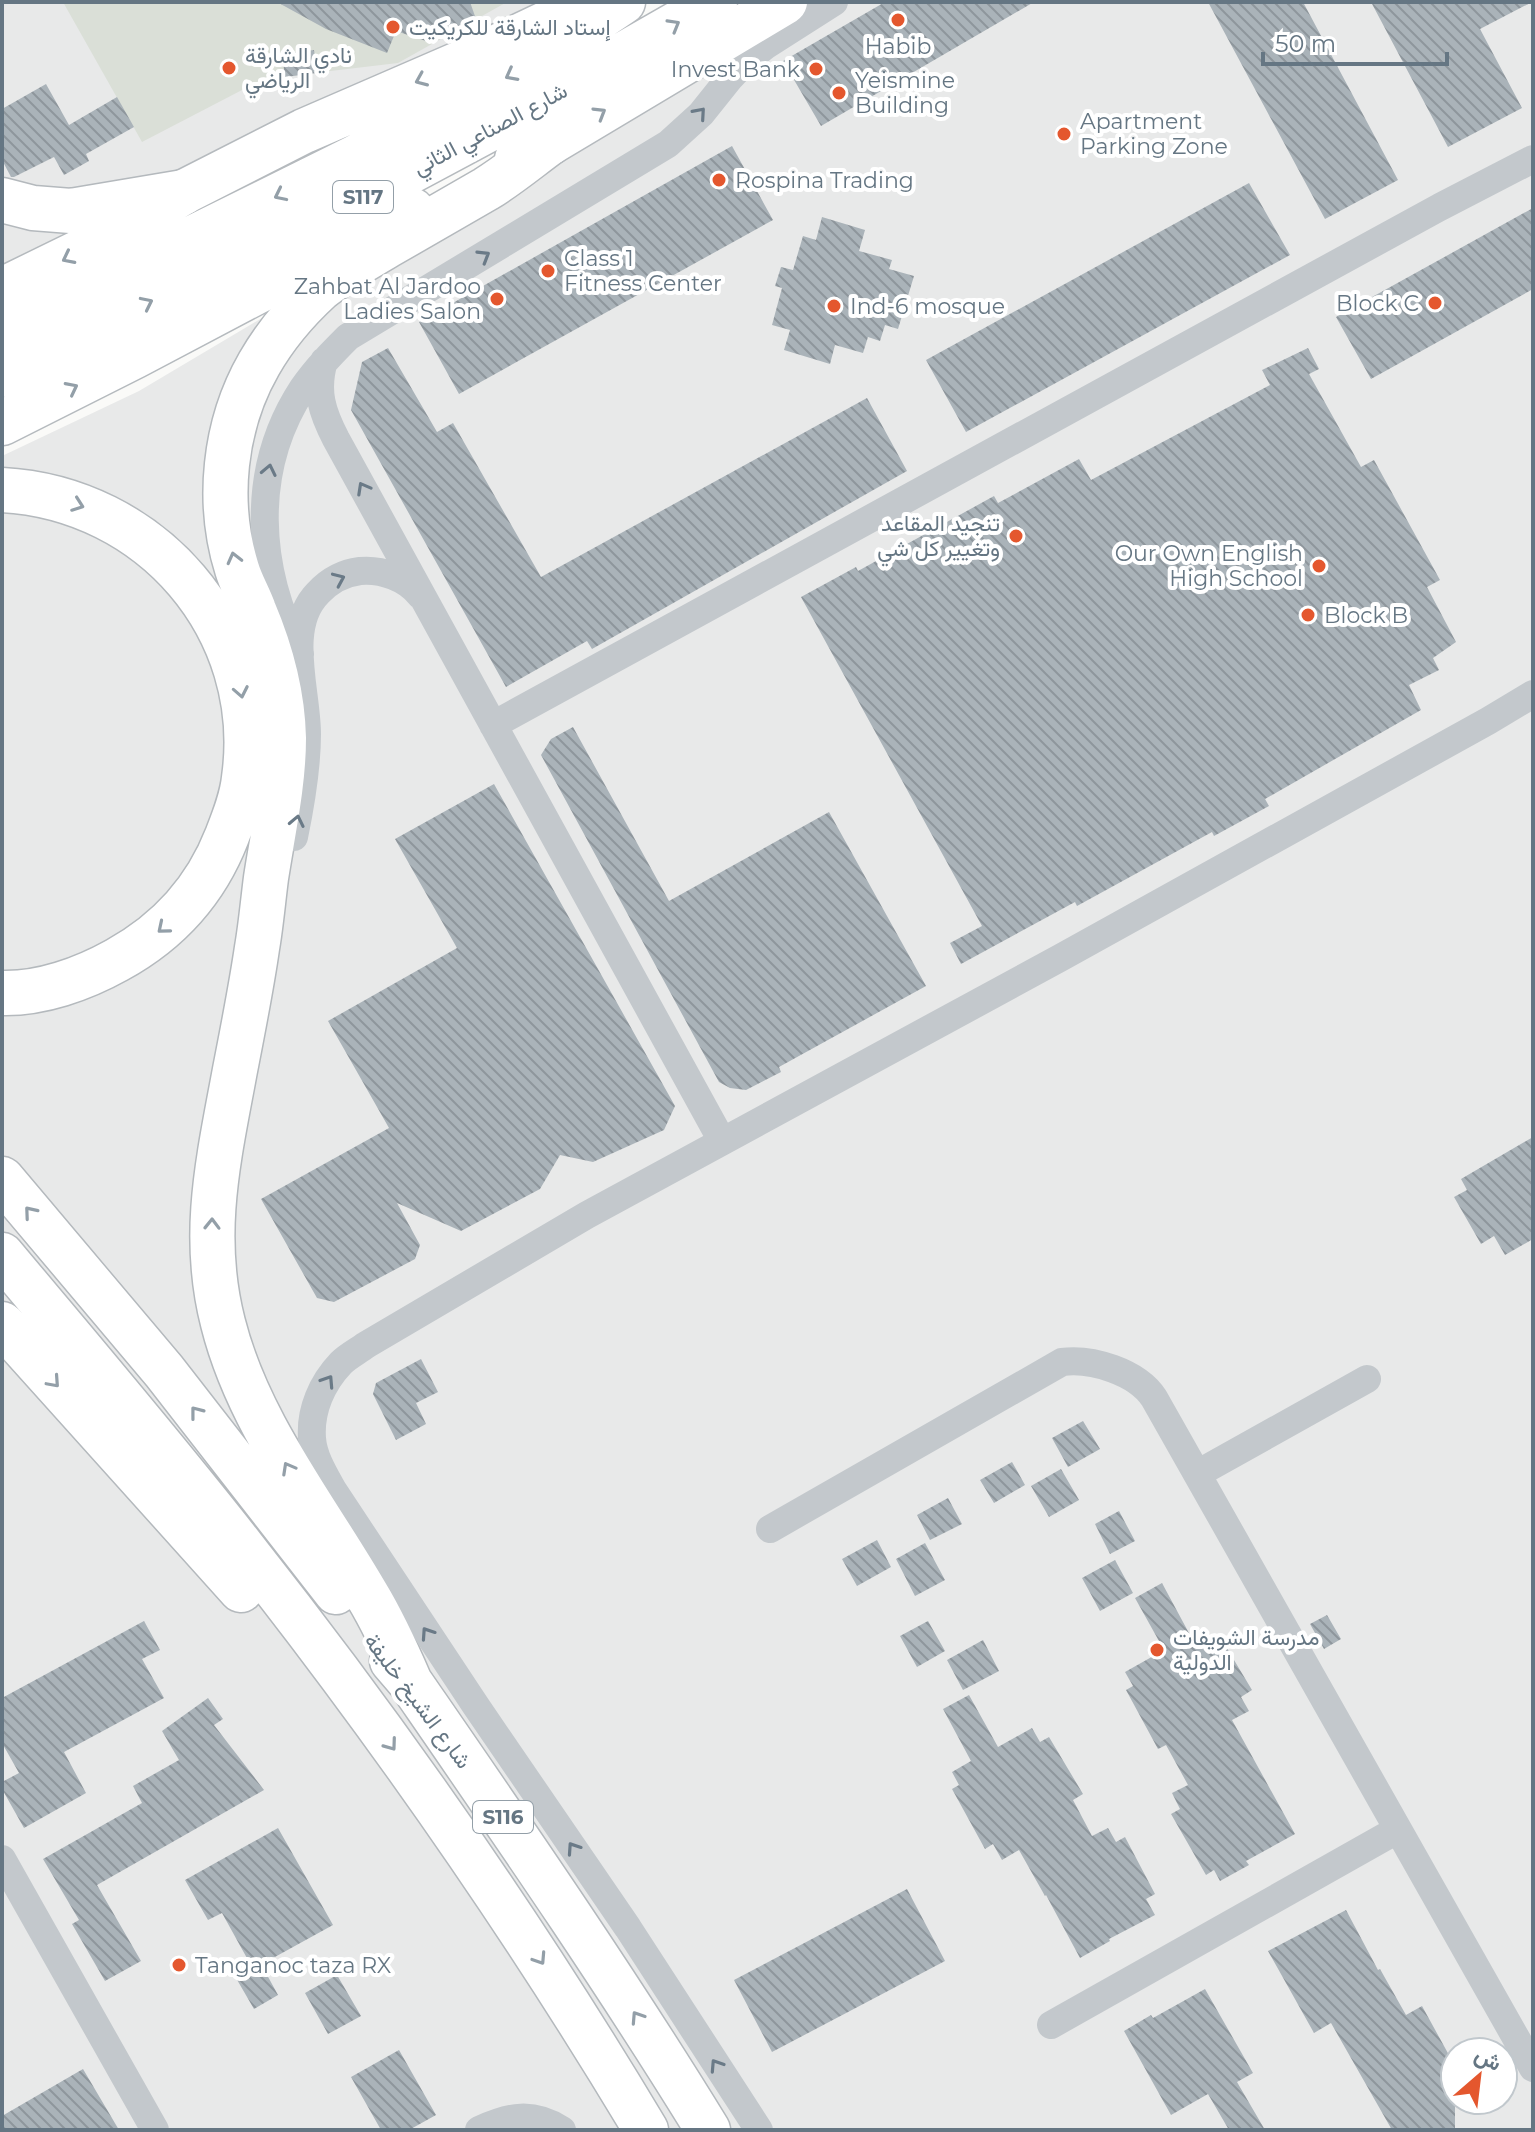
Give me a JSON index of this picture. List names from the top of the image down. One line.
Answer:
{"streets":{"main road":["شارع الصناعي الثاني","S117","شارع الشيخ خليفة","S116"]},"places":["Habib","إستاد الشارقة للكريكيت","نادي الشارقة الرياضي","Invest Bank","Yeismine Building","Apartment Parking Zone","Rospina Trading","Class 1 Fitness Center","Zahbat Al Jardoo Ladies Salon","Block C","Ind-6 mosque","تنجيد المقاعد وتغيير كل شي","Our Own English High School","Block B","مدرسة الشويفات الدولية","Tanganoc taza RX"],"scale_bar":"50 m","north":"top right"}
